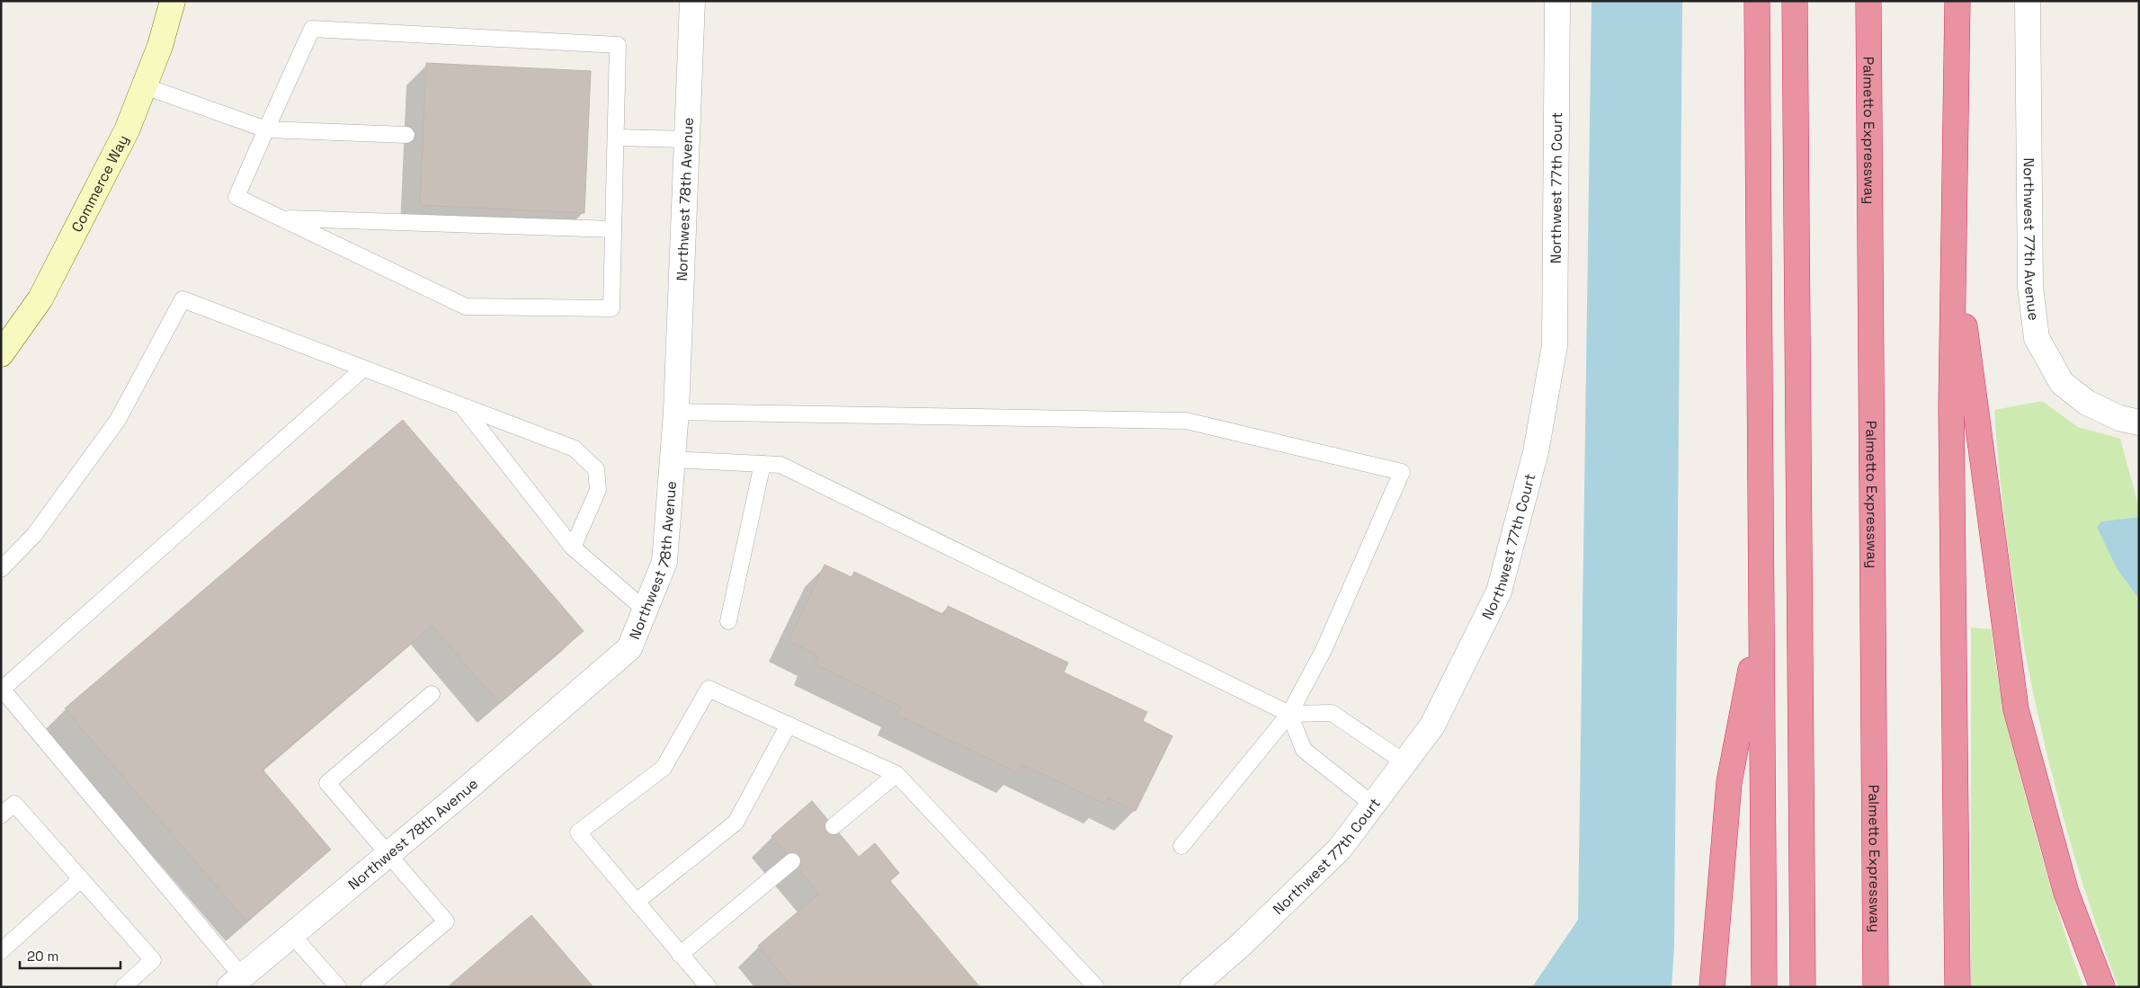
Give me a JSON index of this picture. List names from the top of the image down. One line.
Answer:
{"streets":{"highway":["Palmetto Expressway"],"street":["Commerce Way","Northwest 77th Court","Northwest 78th Avenue","Northwest 77th Avenue"]},"scale_bar":"20 m"}
